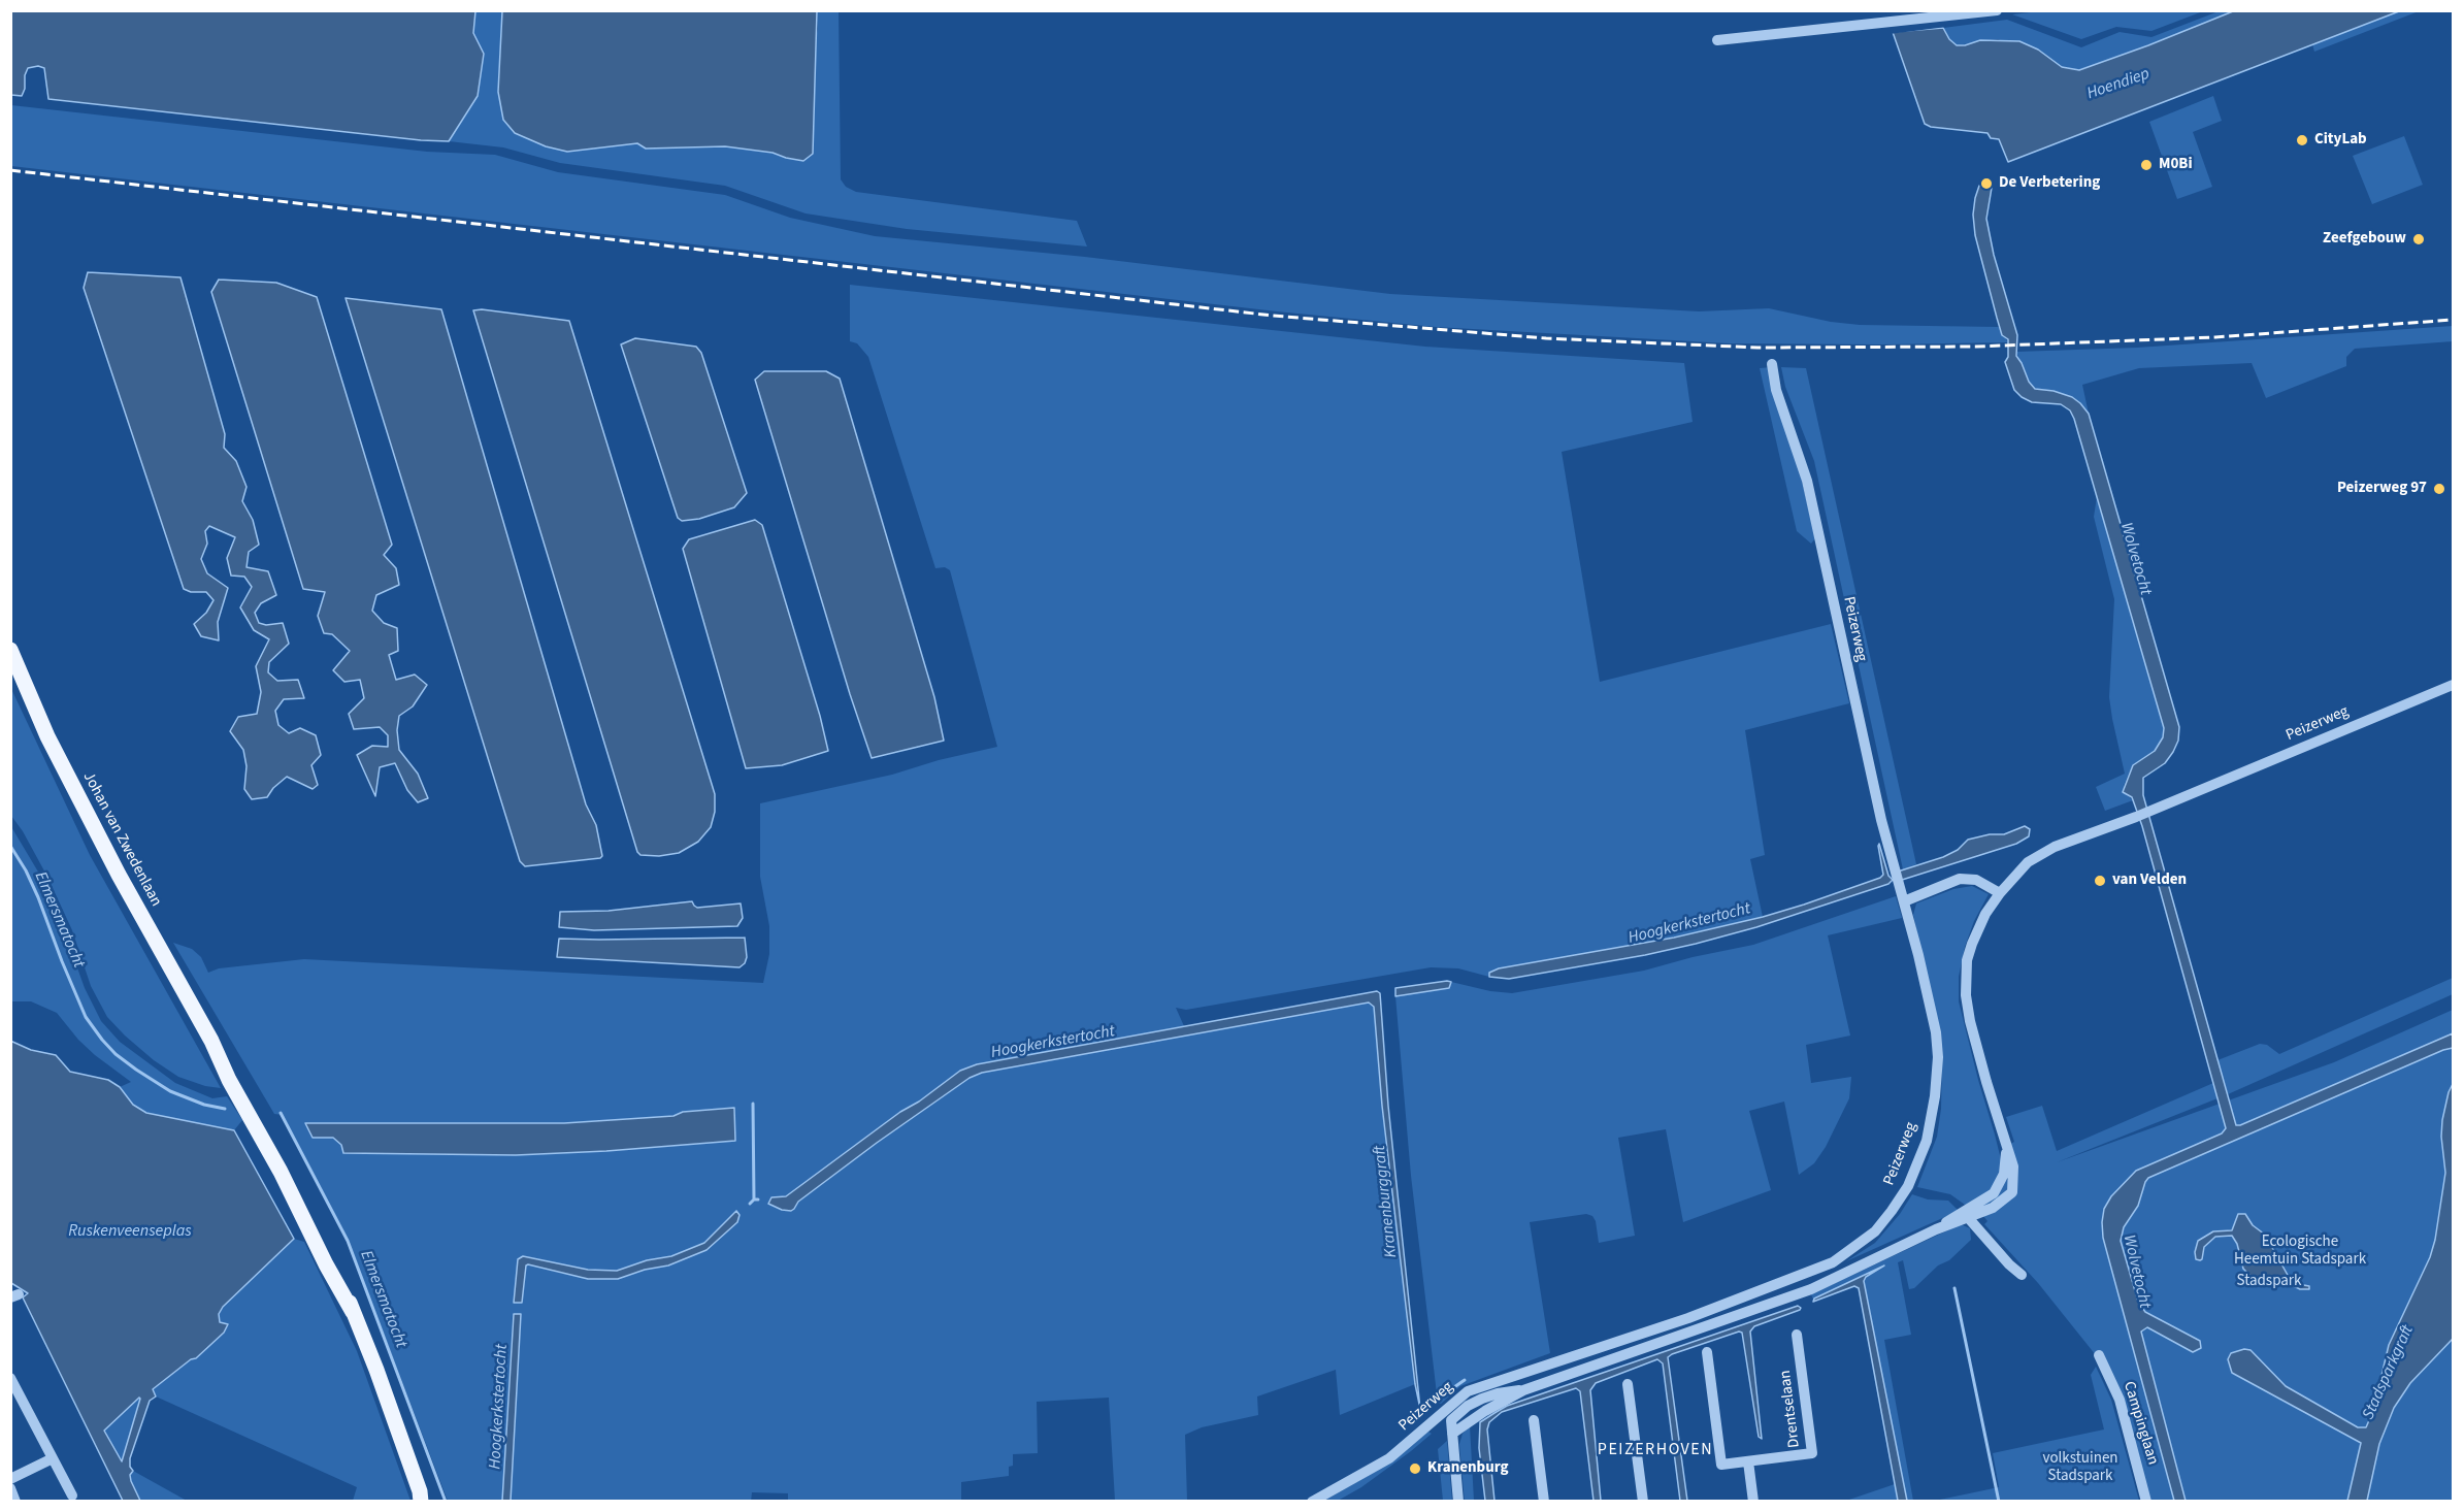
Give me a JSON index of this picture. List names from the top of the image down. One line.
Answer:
{"streets":{"main road":["Johan van Zwedenlaan"],"street":["Peizerweg","Drentselaan","Campinglaan"]},"districts":["PEIZERHOVEN"],"water":["Hoendiep","Wolvetocht","Elmersmatocht","Hoogkerkstertocht","Kranenburggraft","Ruskenveenseplas","Stadsparkgraft"],"parks":["Ecologische Heemtuin Stadspark","Stadspark","volkstuinen Stadspark"],"places":["CityLab","M0Bi","De Verbetering","Zeefgebouw","Peizerweg 97","van Velden","Kranenburg"]}
